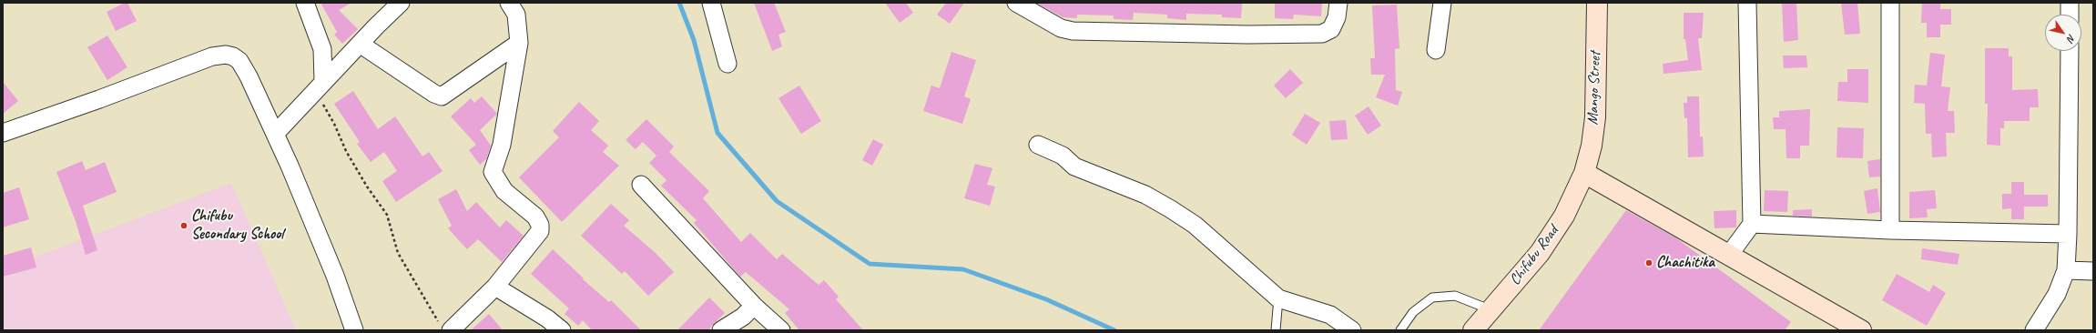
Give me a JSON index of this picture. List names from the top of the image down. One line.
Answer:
{"streets":{"main road":["Mango Street","Chifubu Road"]},"crossings":[["Mango Street","Chifubu Road"]],"places":["Chifubu Secondary School","Chachitika"],"north":"bottom right"}
